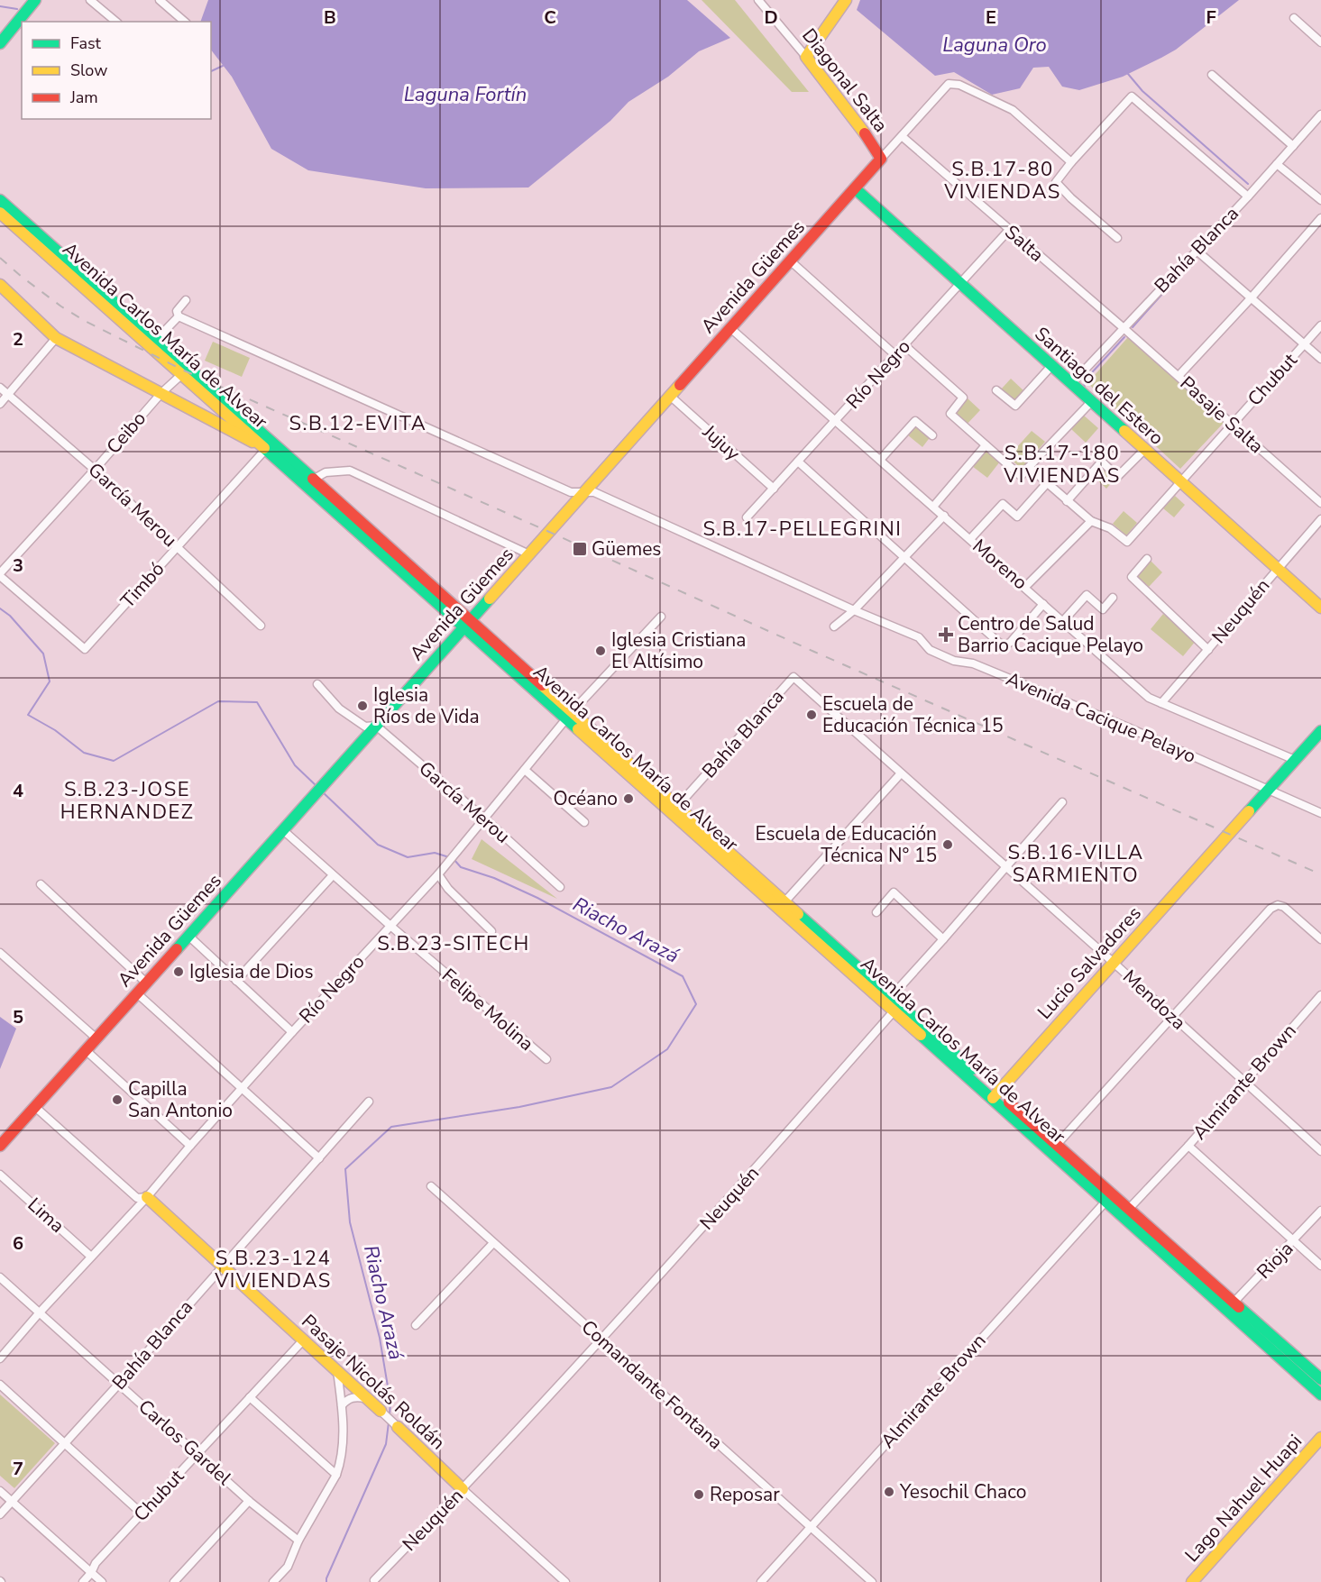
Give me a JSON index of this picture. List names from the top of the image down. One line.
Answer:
{"streets":{"street":["Diagonal Salta","Salta","Bahía Blanca","Avenida Güemes","Avenida Carlos María de Alvear","Río Negro","Chubut","Santiago del Estero","Pasaje Salta","Ceibo","Jujuy","García Merou","Moreno","Timbó","Neuquén","Avenida Cacique Pelayo","Lucio Salvadores","Mendoza","Felipe Molina","Almirante Brown","Lima","Rioja","Pasaje Nicolás Roldán","Comandante Fontana","Carlos Gardel","Lago Nahuel Huapi"]},"crossings":[["Diagonal Salta","Avenida Güemes"],["Salta","Bahía Blanca"],["Salta","Avenida Güemes"],["Salta","Río Negro"],["Salta","Pasaje Salta"],["Bahía Blanca","Avenida Carlos María de Alvear"],["Bahía Blanca","Santiago del Estero"],["Bahía Blanca","Pasaje Salta"],["Bahía Blanca","Mendoza"],["Bahía Blanca","Pasaje Nicolás Roldán"],["Bahía Blanca","Carlos Gardel"],["Avenida Güemes","Avenida Carlos María de Alvear"],["Avenida Güemes","Santiago del Estero"],["Avenida Güemes","Jujuy"],["Avenida Güemes","García Merou"],["Avenida Güemes","Moreno"],["Avenida Güemes","Avenida Cacique Pelayo"],["Avenida Güemes","Felipe Molina"],["Avenida Güemes","Pasaje Nicolás Roldán"],["Avenida Carlos María de Alvear","Río Negro"],["Avenida Carlos María de Alvear","Ceibo"],["Avenida Carlos María de Alvear","Timbó"],["Avenida Carlos María de Alvear","Neuquén"],["Avenida Carlos María de Alvear","Lucio Salvadores"],["Avenida Carlos María de Alvear","Almirante Brown"],["Avenida Carlos María de Alvear","Rioja"],["Río Negro","Santiago del Estero"],["Río Negro","Jujuy"],["Río Negro","García Merou"],["Río Negro","Moreno"],["Río Negro","Felipe Molina"],["Río Negro","Lima"],["Río Negro","Pasaje Nicolás Roldán"],["Río Negro","Carlos Gardel"],["Chubut","Santiago del Estero"],["Chubut","Pasaje Salta"],["Chubut","Pasaje Nicolás Roldán"],["Chubut","Carlos Gardel"],["Santiago del Estero","Neuquén"],["Ceibo","García Merou"],["Ceibo","Timbó"],["García Merou","Timbó"],["Moreno","Neuquén"],["Moreno","Lucio Salvadores"],["Neuquén","Pasaje Nicolás Roldán"],["Neuquén","Comandante Fontana"],["Avenida Cacique Pelayo","Lucio Salvadores"],["Lucio Salvadores","Mendoza"],["Mendoza","Almirante Brown"],["Almirante Brown","Comandante Fontana"]],"districts":["S.B.17-80 VIVIENDAS","S.B.12-EVITA","S.B.17-180 VIVIENDAS","S.B.17-PELLEGRINI","S.B.23-JOSE HERNANDEZ","S.B.16-VILLA SARMIENTO","S.B.23-SITECH","S.B.23-124 VIVIENDAS"],"water":["Laguna Oro","Laguna Fortín","Riacho Arazá"],"places":{"transit":["Güemes"],"health":["Centro de Salud Barrio Cacique Pelayo"],"other":["Iglesia Cristiana El Altísimo","Iglesia Ríos de Vida","Escuela de Educación Técnica 15","Océano","Escuela de Educación Técnica N° 15","Iglesia de Dios","Capilla San Antonio","Yesochil Chaco","Reposar"]},"legend":["Fast","Slow","Jam"],"grid":{"columns":["B","C","D","E","F"],"rows":["2","3","4","5","6","7"]}}
